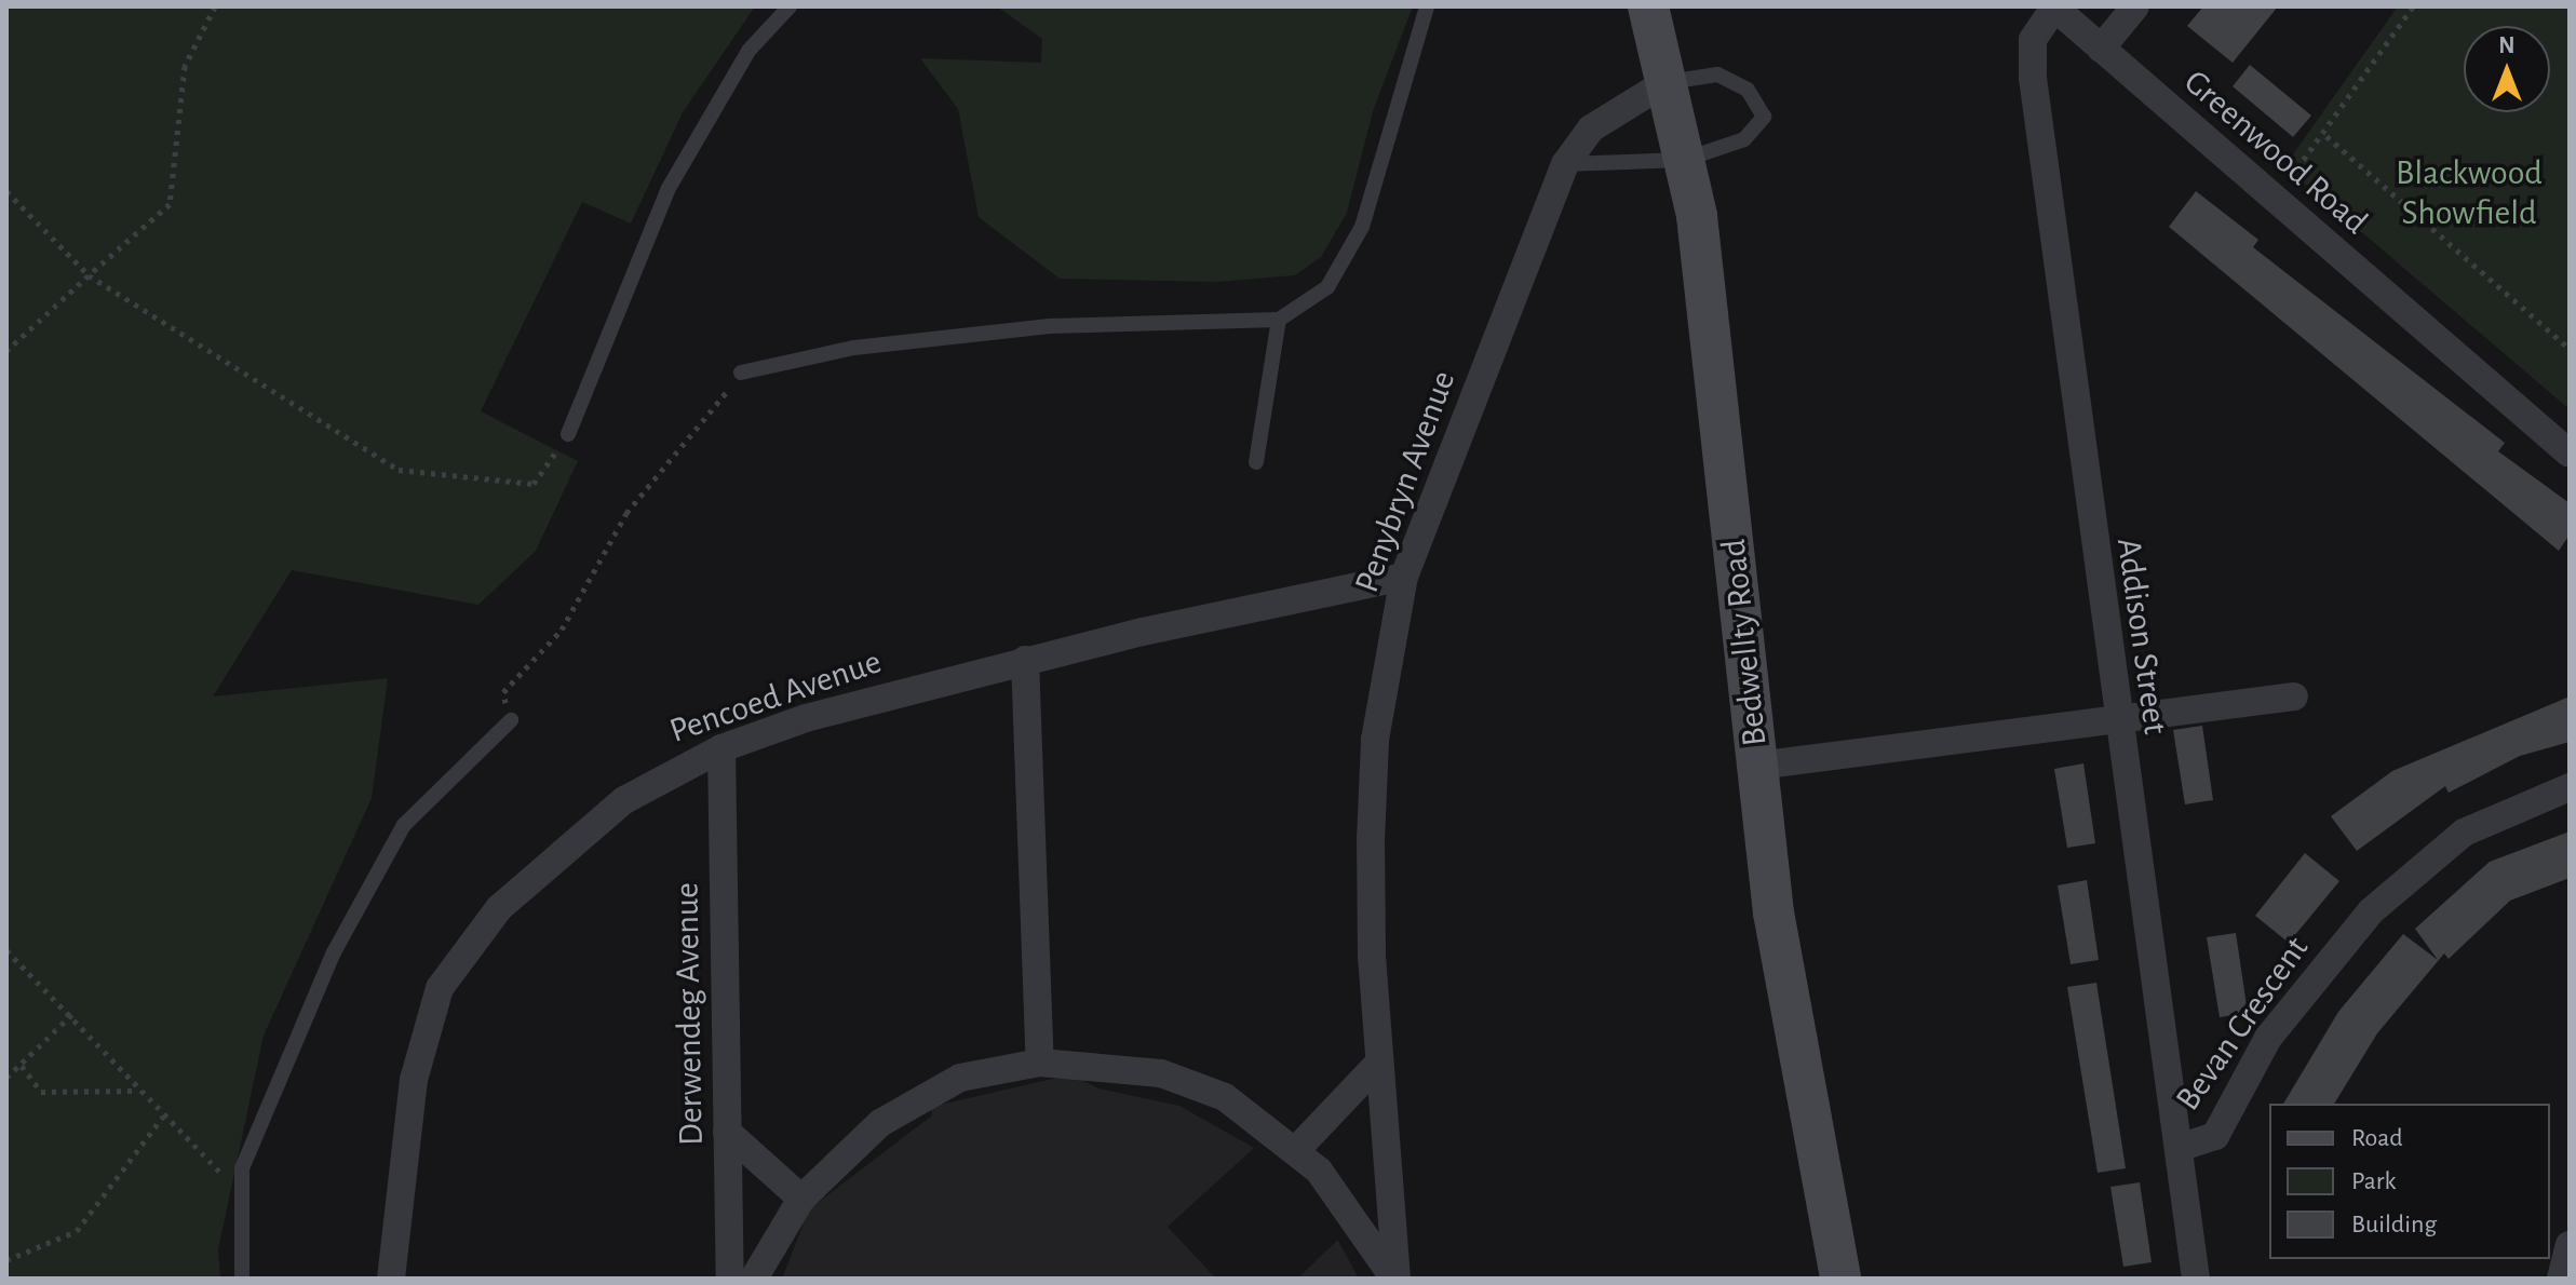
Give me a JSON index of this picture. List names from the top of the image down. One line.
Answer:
{"streets":{"street":["Greenwood Road","Penybryn Avenue","Addison Street","Bedwellty Road","Pencoed Avenue","Derwendeg Avenue","Bevan Crescent"]},"crossings":[["Greenwood Road","Addison Street"],["Penybryn Avenue","Bedwellty Road"],["Penybryn Avenue","Pencoed Avenue"],["Addison Street","Bevan Crescent"],["Pencoed Avenue","Derwendeg Avenue"]],"parks":["Blackwood Showfield"],"legend":["Road","Park","Building"],"north":"top"}
